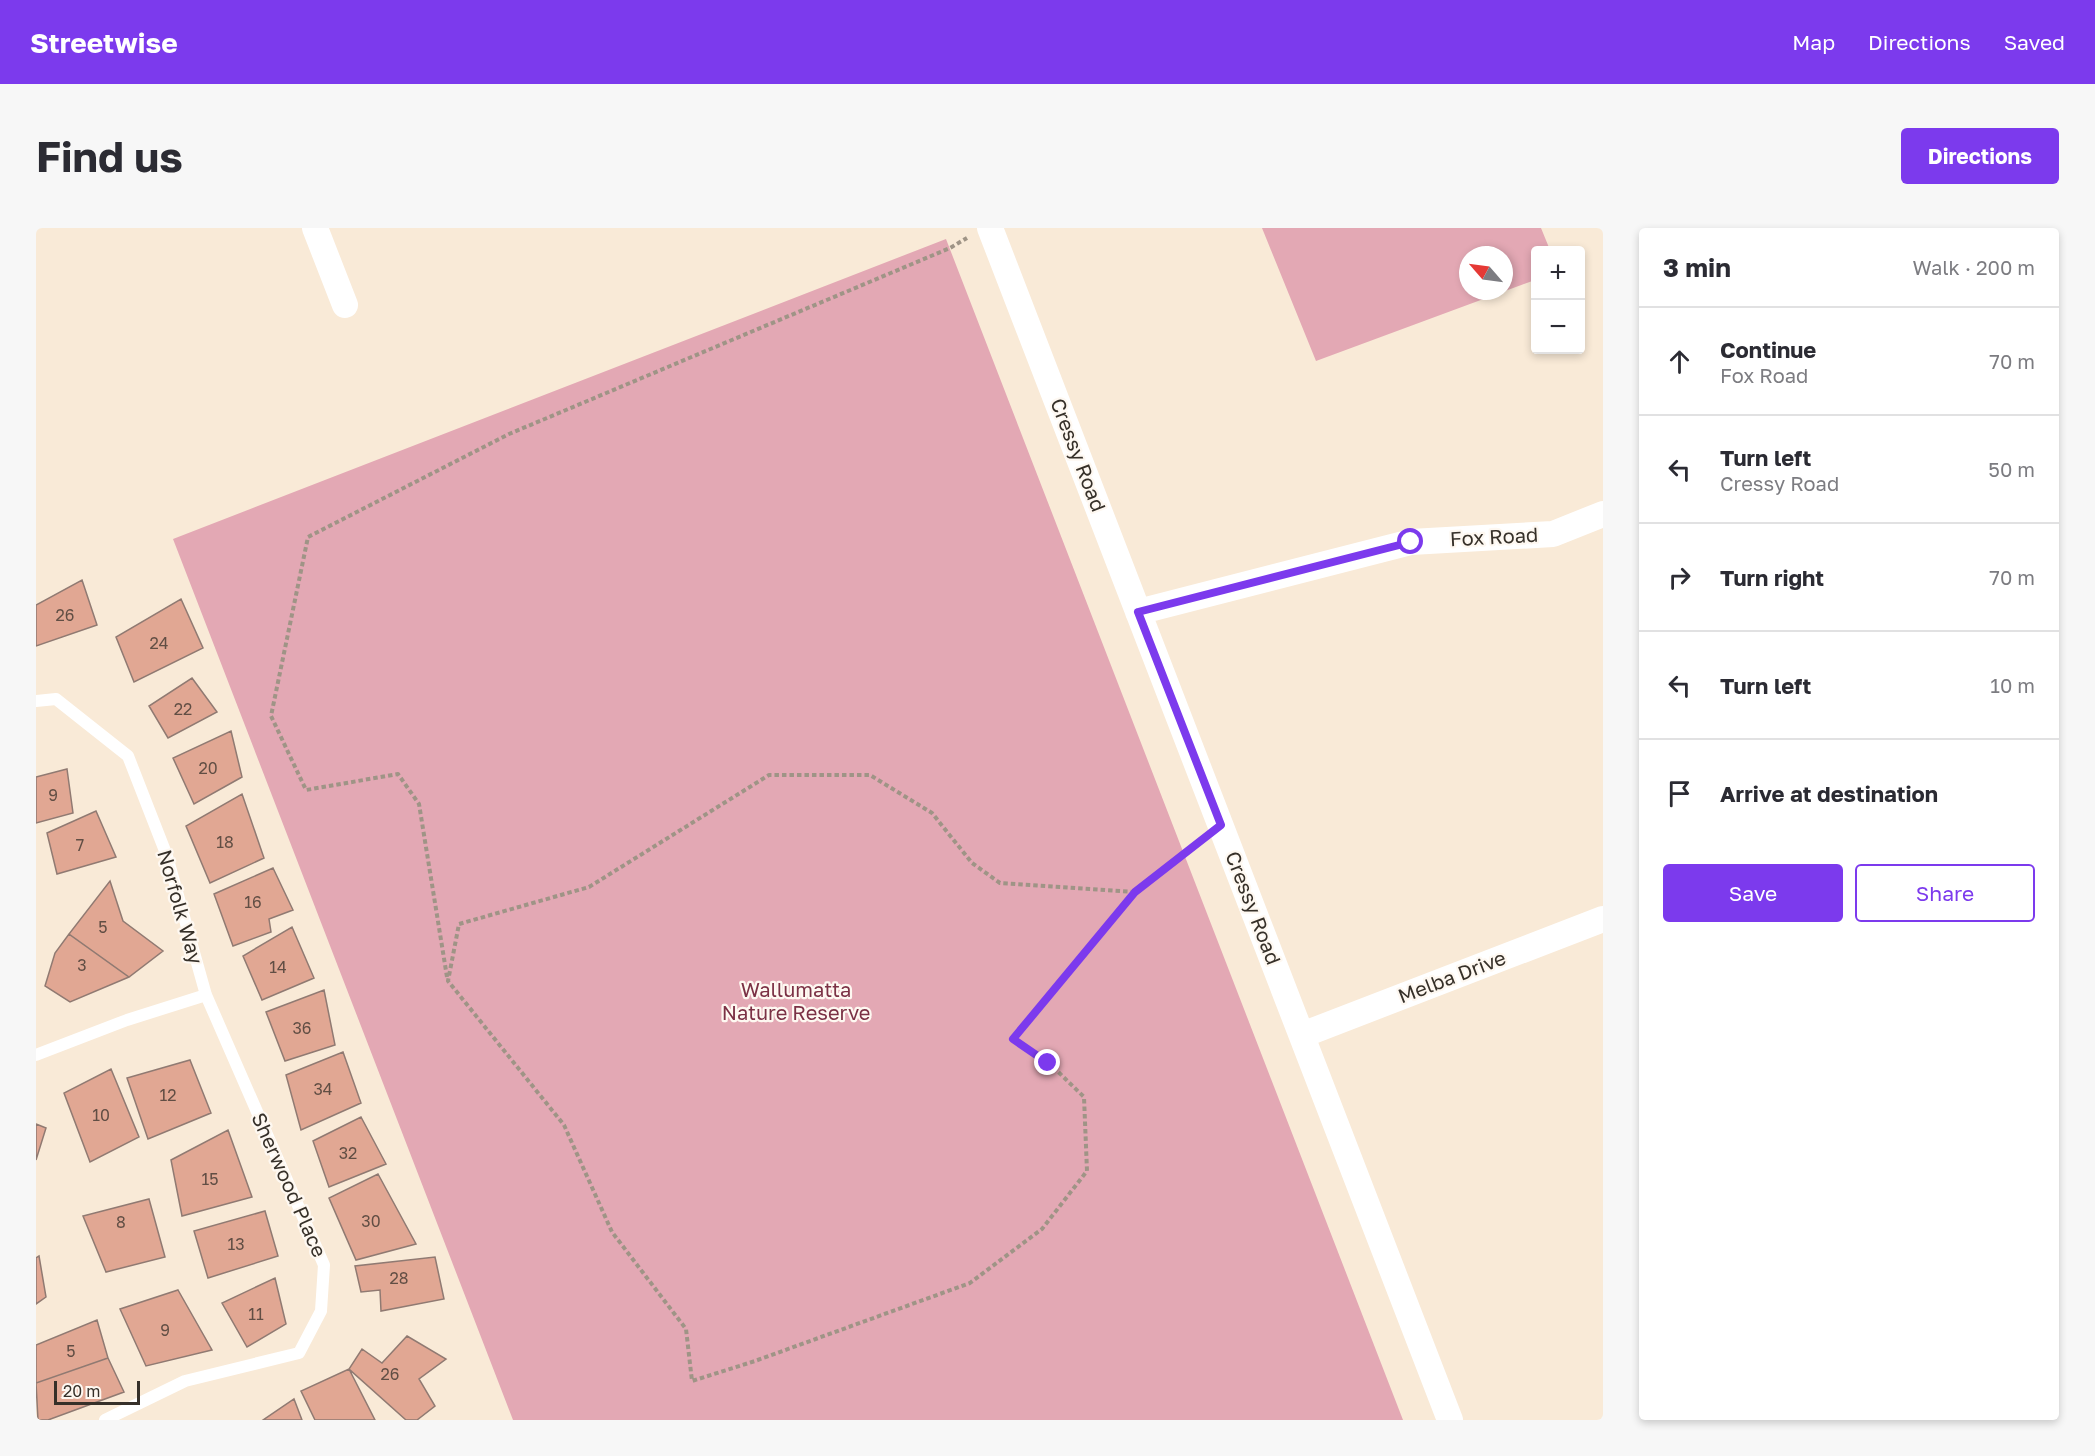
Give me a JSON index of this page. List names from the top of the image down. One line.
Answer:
{"streets":{"street":["Cressy Road","Fox Road","Melba Drive"],"lane":["Norfolk Way","Sherwood Place"]},"crossings":[["Cressy Road","Fox Road"],["Cressy Road","Melba Drive"],["Norfolk Way","Sherwood Place"]],"parks":["Wallumatta Nature Reserve"],"house_numbers":["26","24","22","20","9","18","7","16","5","3","14","36","34","12","10","32","15","30","8","13","28","11","9","5","26"],"scale_bar":"20 m","north":"top left","page":{"header":"Streetwise","nav":["Map","Directions","Saved"],"buttons":["Directions",["Save","Share"]],"title":"Find us","heading":["3 min","Walk · 200 m"],"map_buttons":["+","−"],"list":[["Continue","Fox Road","70 m"],["Turn left","Cressy Road","50 m"],["Turn right","70 m"],["Turn left","10 m"],"Arrive at destination"],"scale":"20 m"}}
